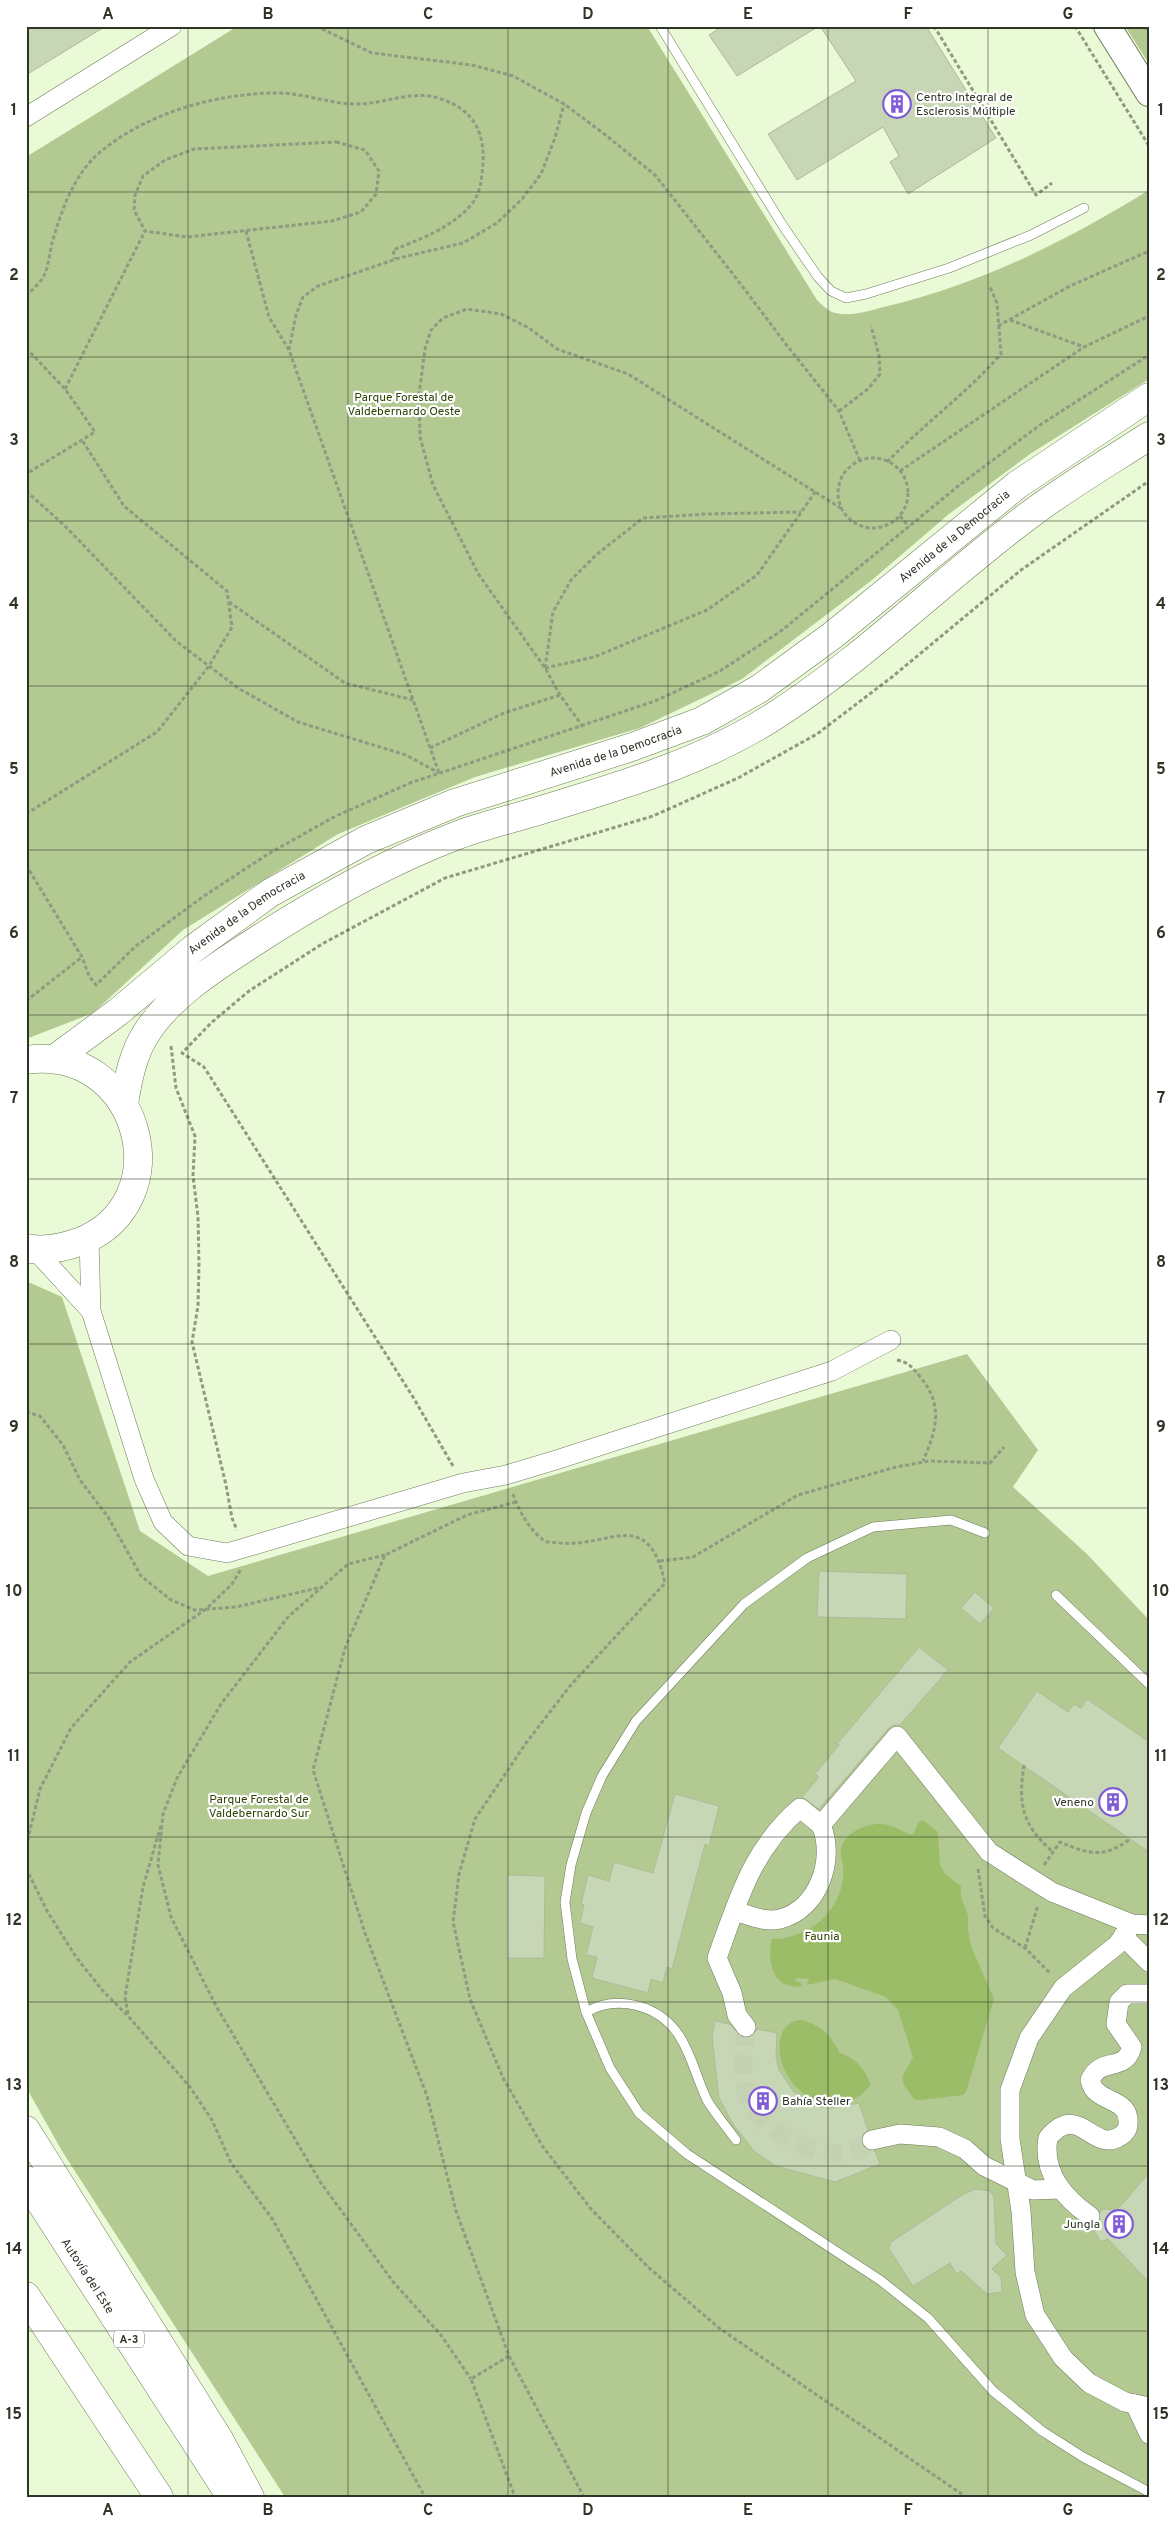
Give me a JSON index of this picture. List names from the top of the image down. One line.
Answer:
{"streets":{"main road":["Avenida de la Democracia","Autovía del Este","A-3"]},"parks":["Parque Forestal de Valdebernardo Oeste","Parque Forestal de Valdebernardo Sur","Faunia"],"places":{"building":["Centro Integral de Esclerosis Múltiple","Veneno","Bahía Steller","Jungla"]},"grid":{"columns":["A","B","C","D","E","F","G"],"rows":["1","2","3","4","5","6","7","8","9","10","11","12","13","14","15"]}}
